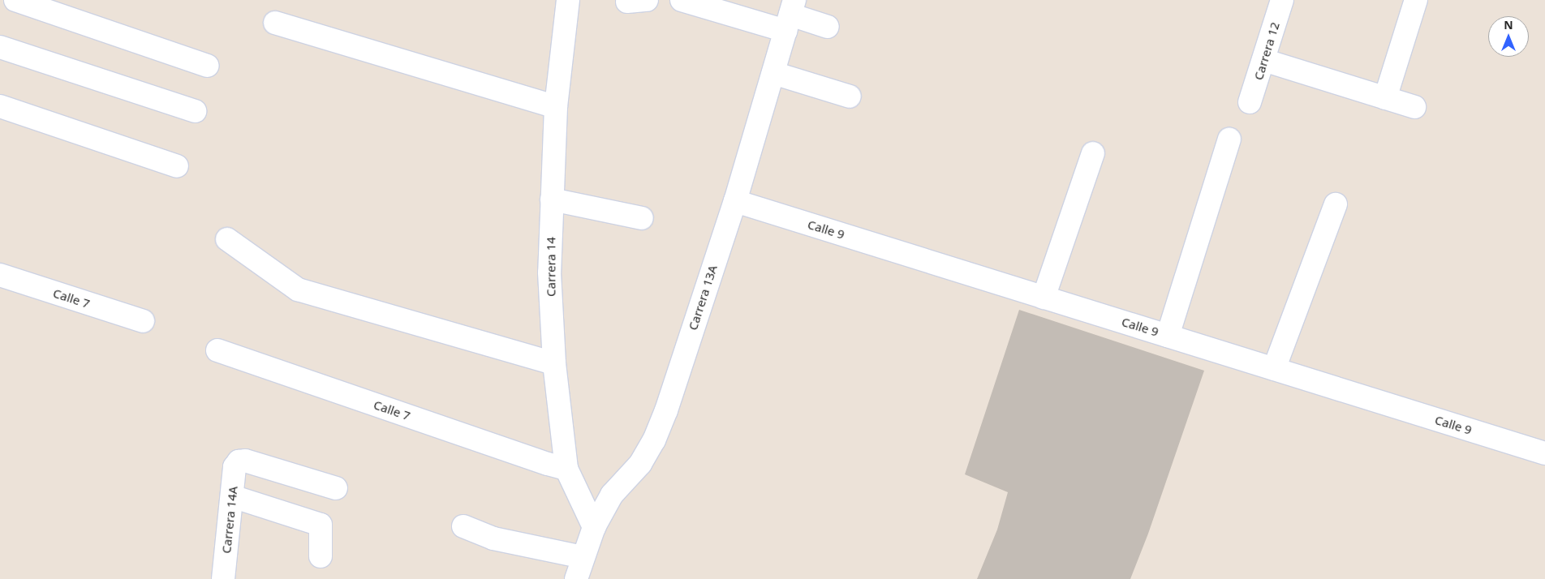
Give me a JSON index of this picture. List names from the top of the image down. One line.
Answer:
{"streets":{"street":["Carrera 12","Calle 9","Carrera 14","Carrera 13A","Calle 7","Carrera 14A"]},"crossings":[["Calle 9","Carrera 13A"],["Carrera 14","Carrera 13A"],["Carrera 14","Calle 7"]],"north":"top"}
